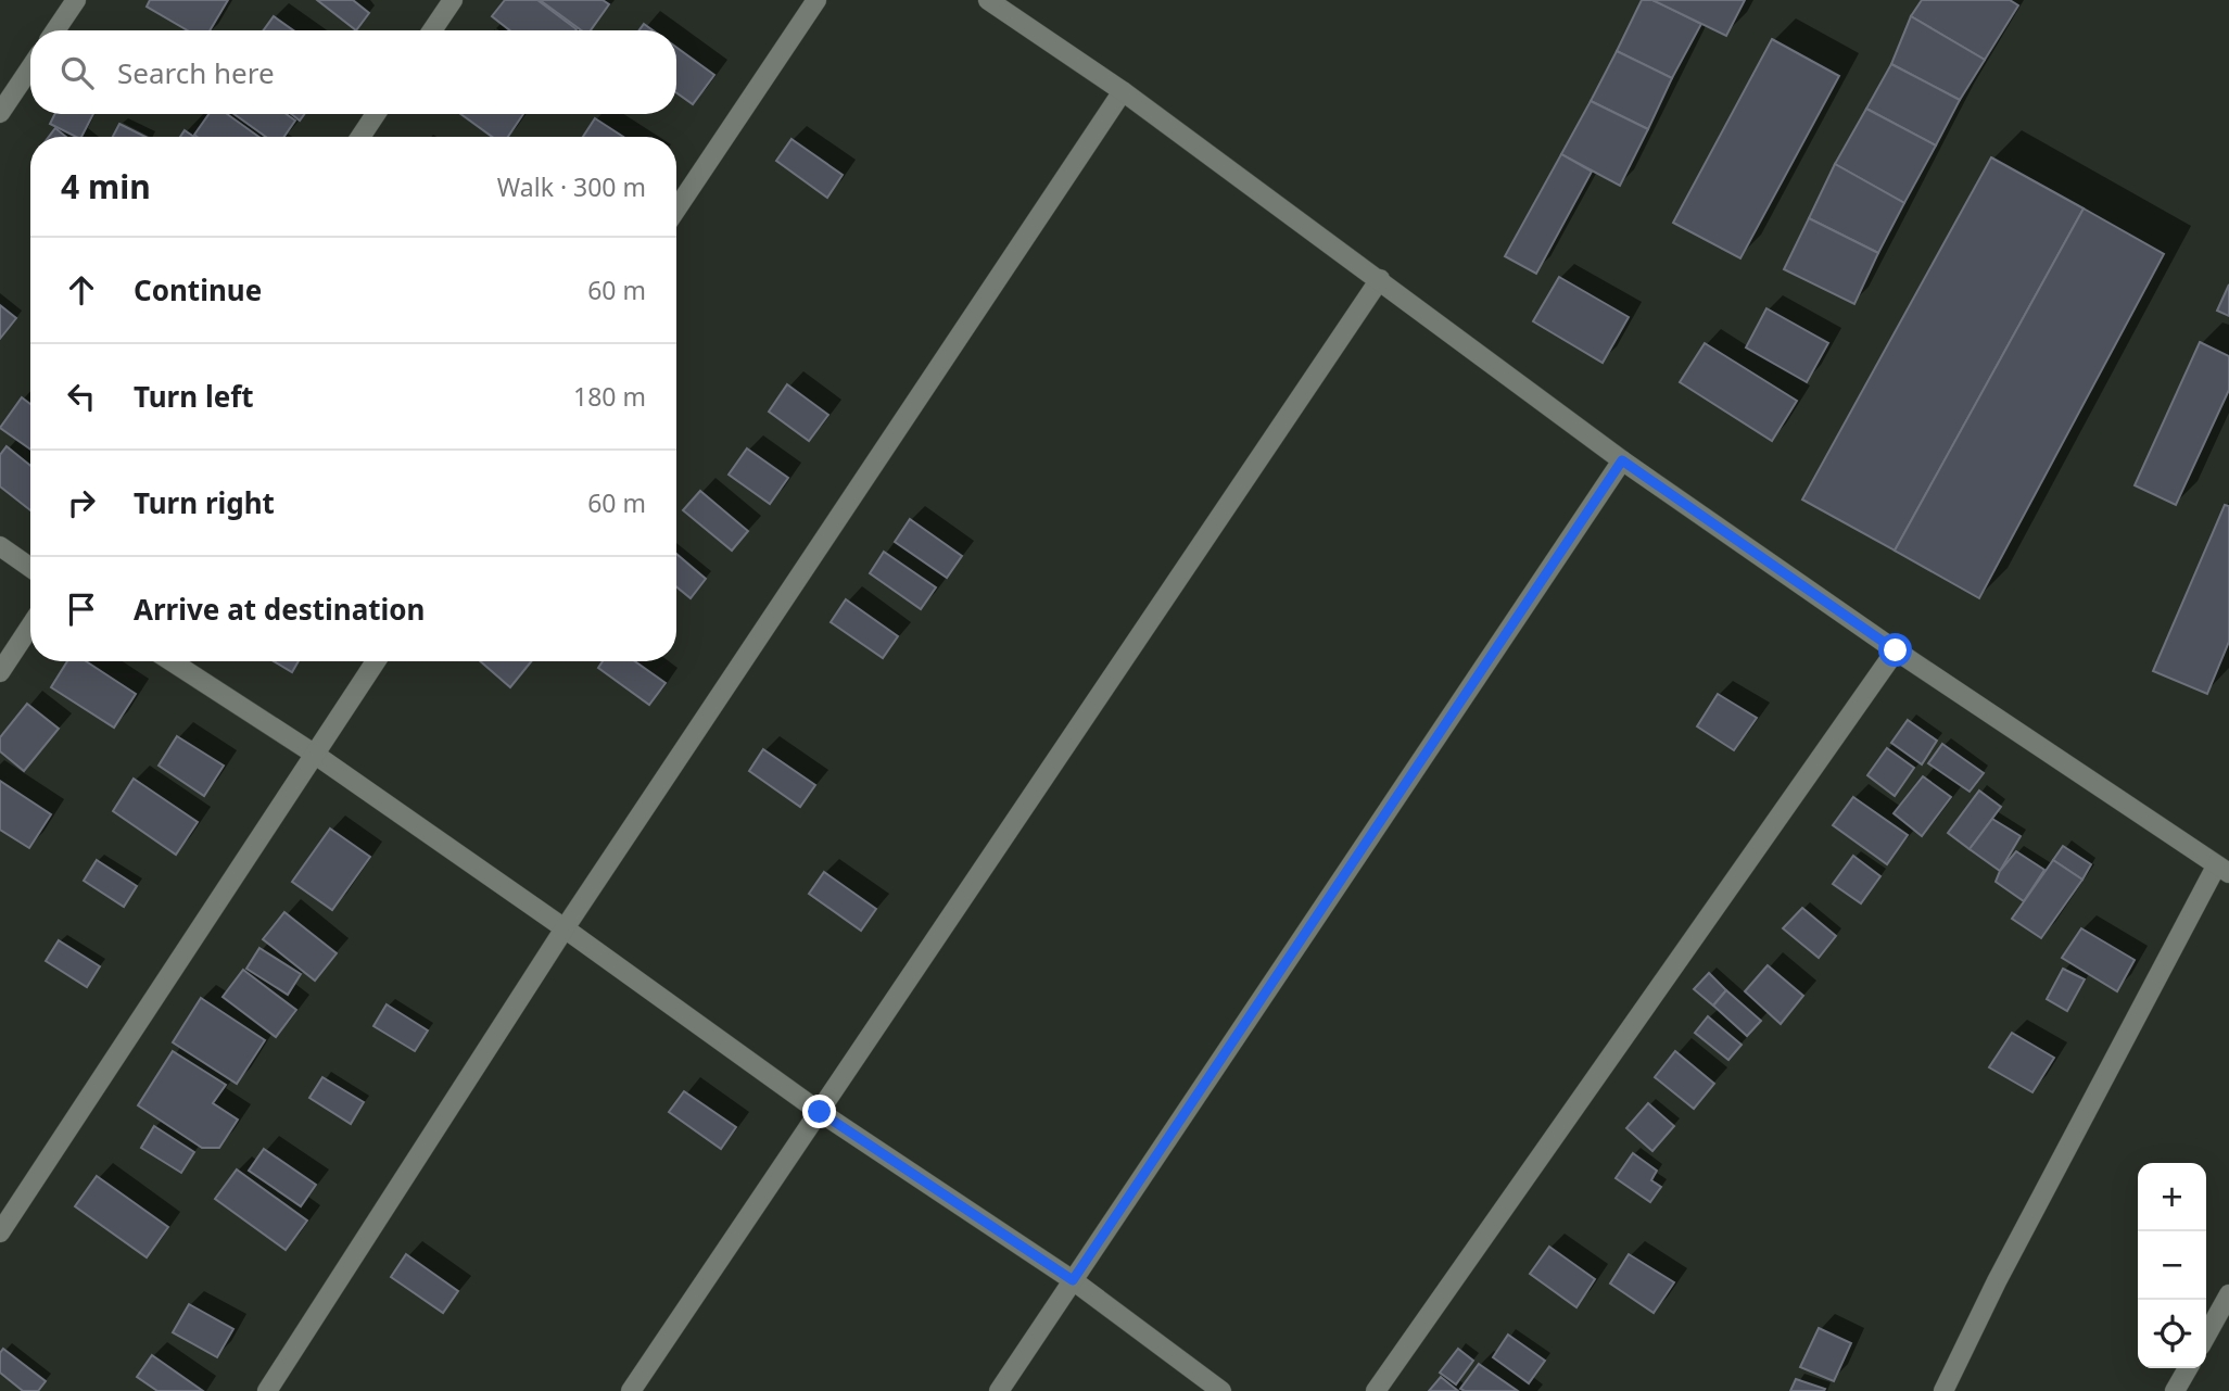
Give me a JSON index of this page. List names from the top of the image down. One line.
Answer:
{"page":{"search":"Search here","heading":["4 min","Walk · 300 m"],"list":[["Continue","60 m"],["Turn left","180 m"],["Turn right","60 m"],"Arrive at destination"],"map_buttons":["+","−"]}}
